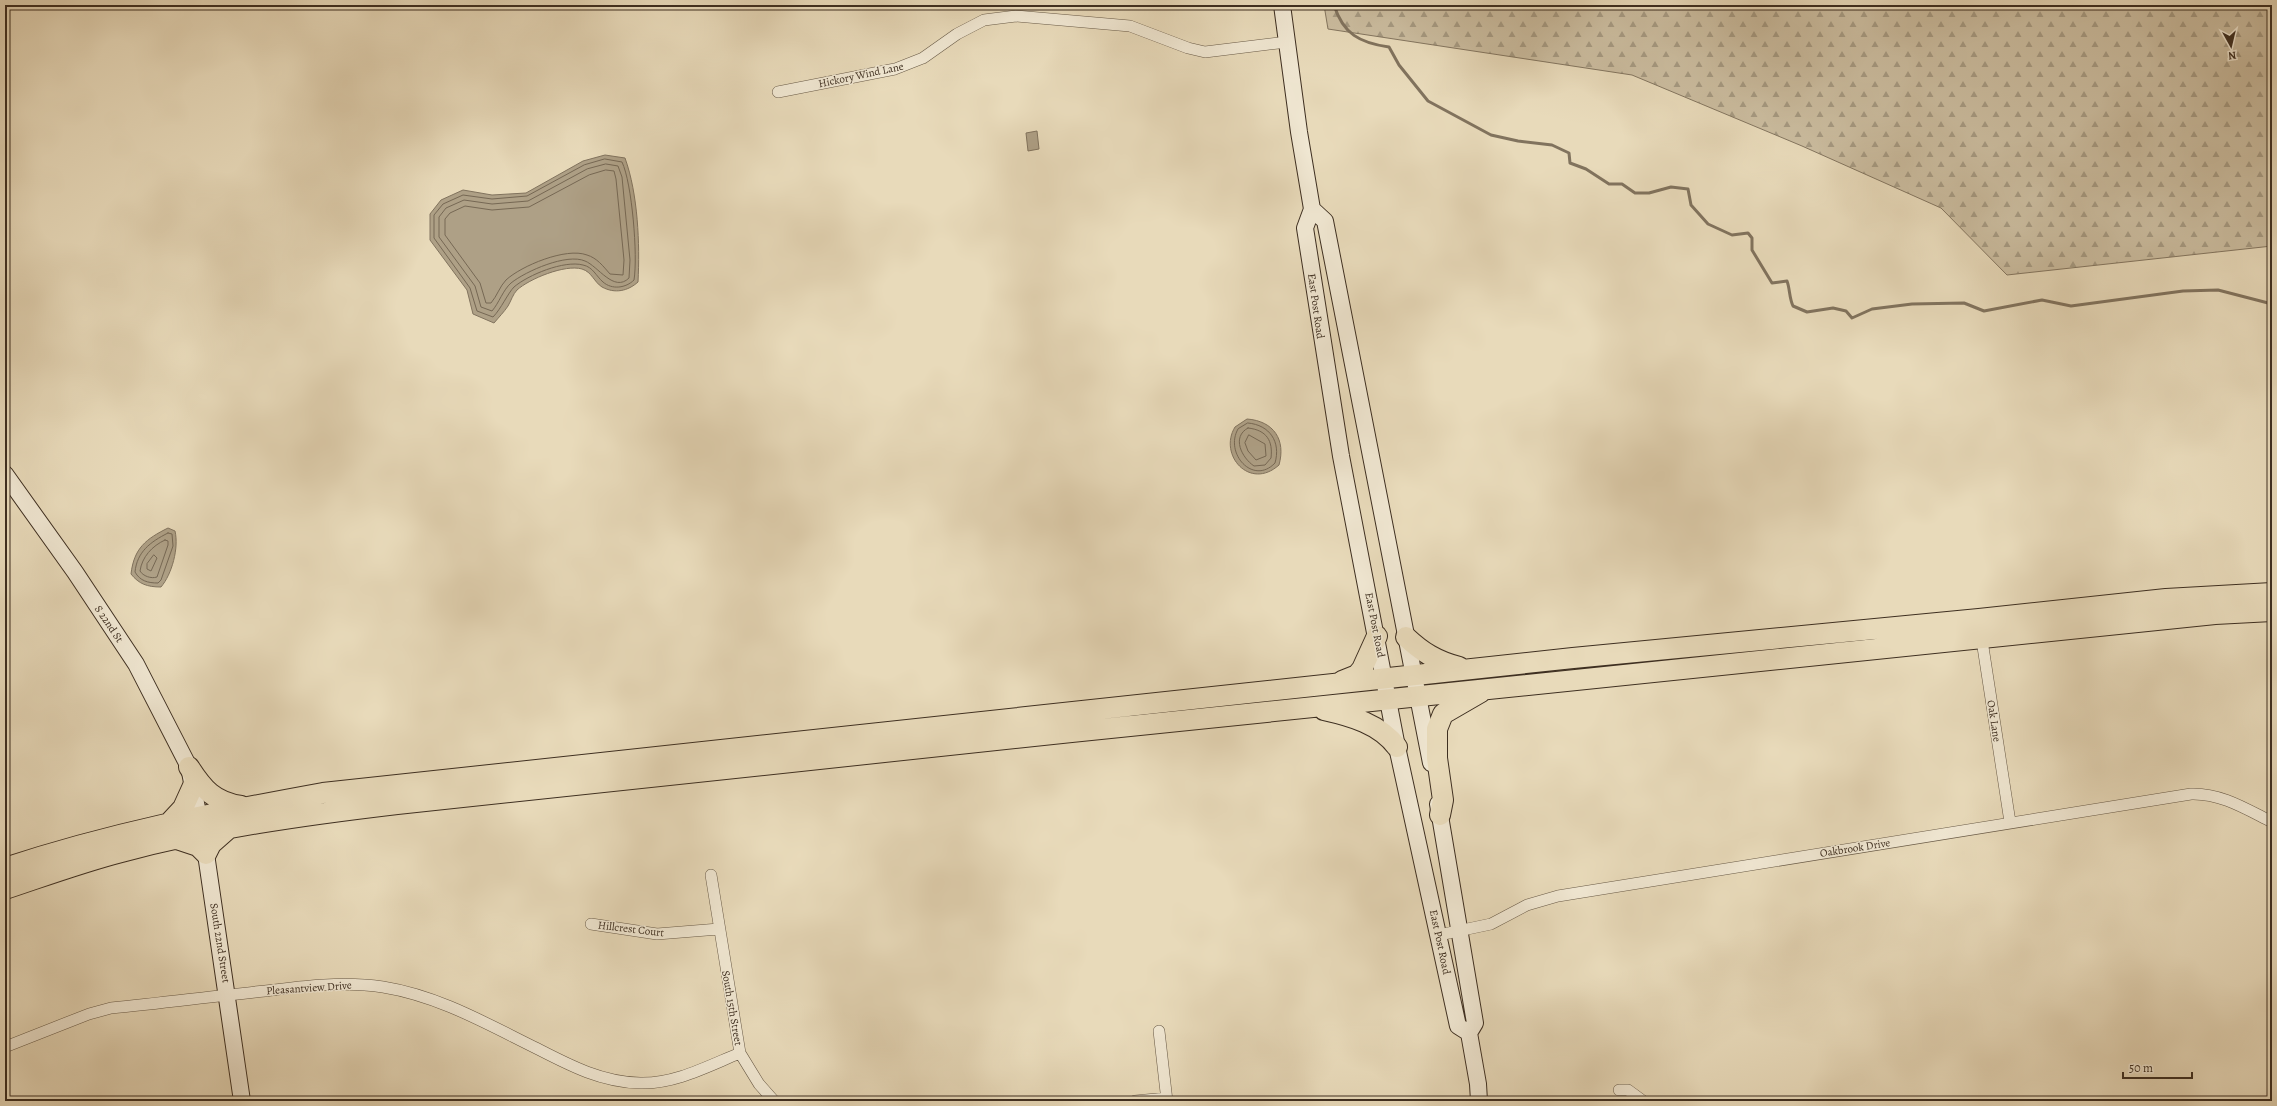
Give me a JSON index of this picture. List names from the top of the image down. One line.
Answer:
{"streets":{"main road":["East Post Road","S 22nd St","South 22nd Street"],"street":["Hickory Wind Lane","Oak Lane","Oakbrook Drive","Hillcrest Court","Pleasantview Drive","South 15th Street"]},"crossings":[["Hickory Wind Lane","East Post Road"],["East Post Road","Oakbrook Drive"],["S 22nd St","South 22nd Street"],["Oak Lane","Oakbrook Drive"],["Hillcrest Court","South 15th Street"],["South 22nd Street","Pleasantview Drive"],["Pleasantview Drive","South 15th Street"]],"scale_bar":"50 m","north":"bottom"}
